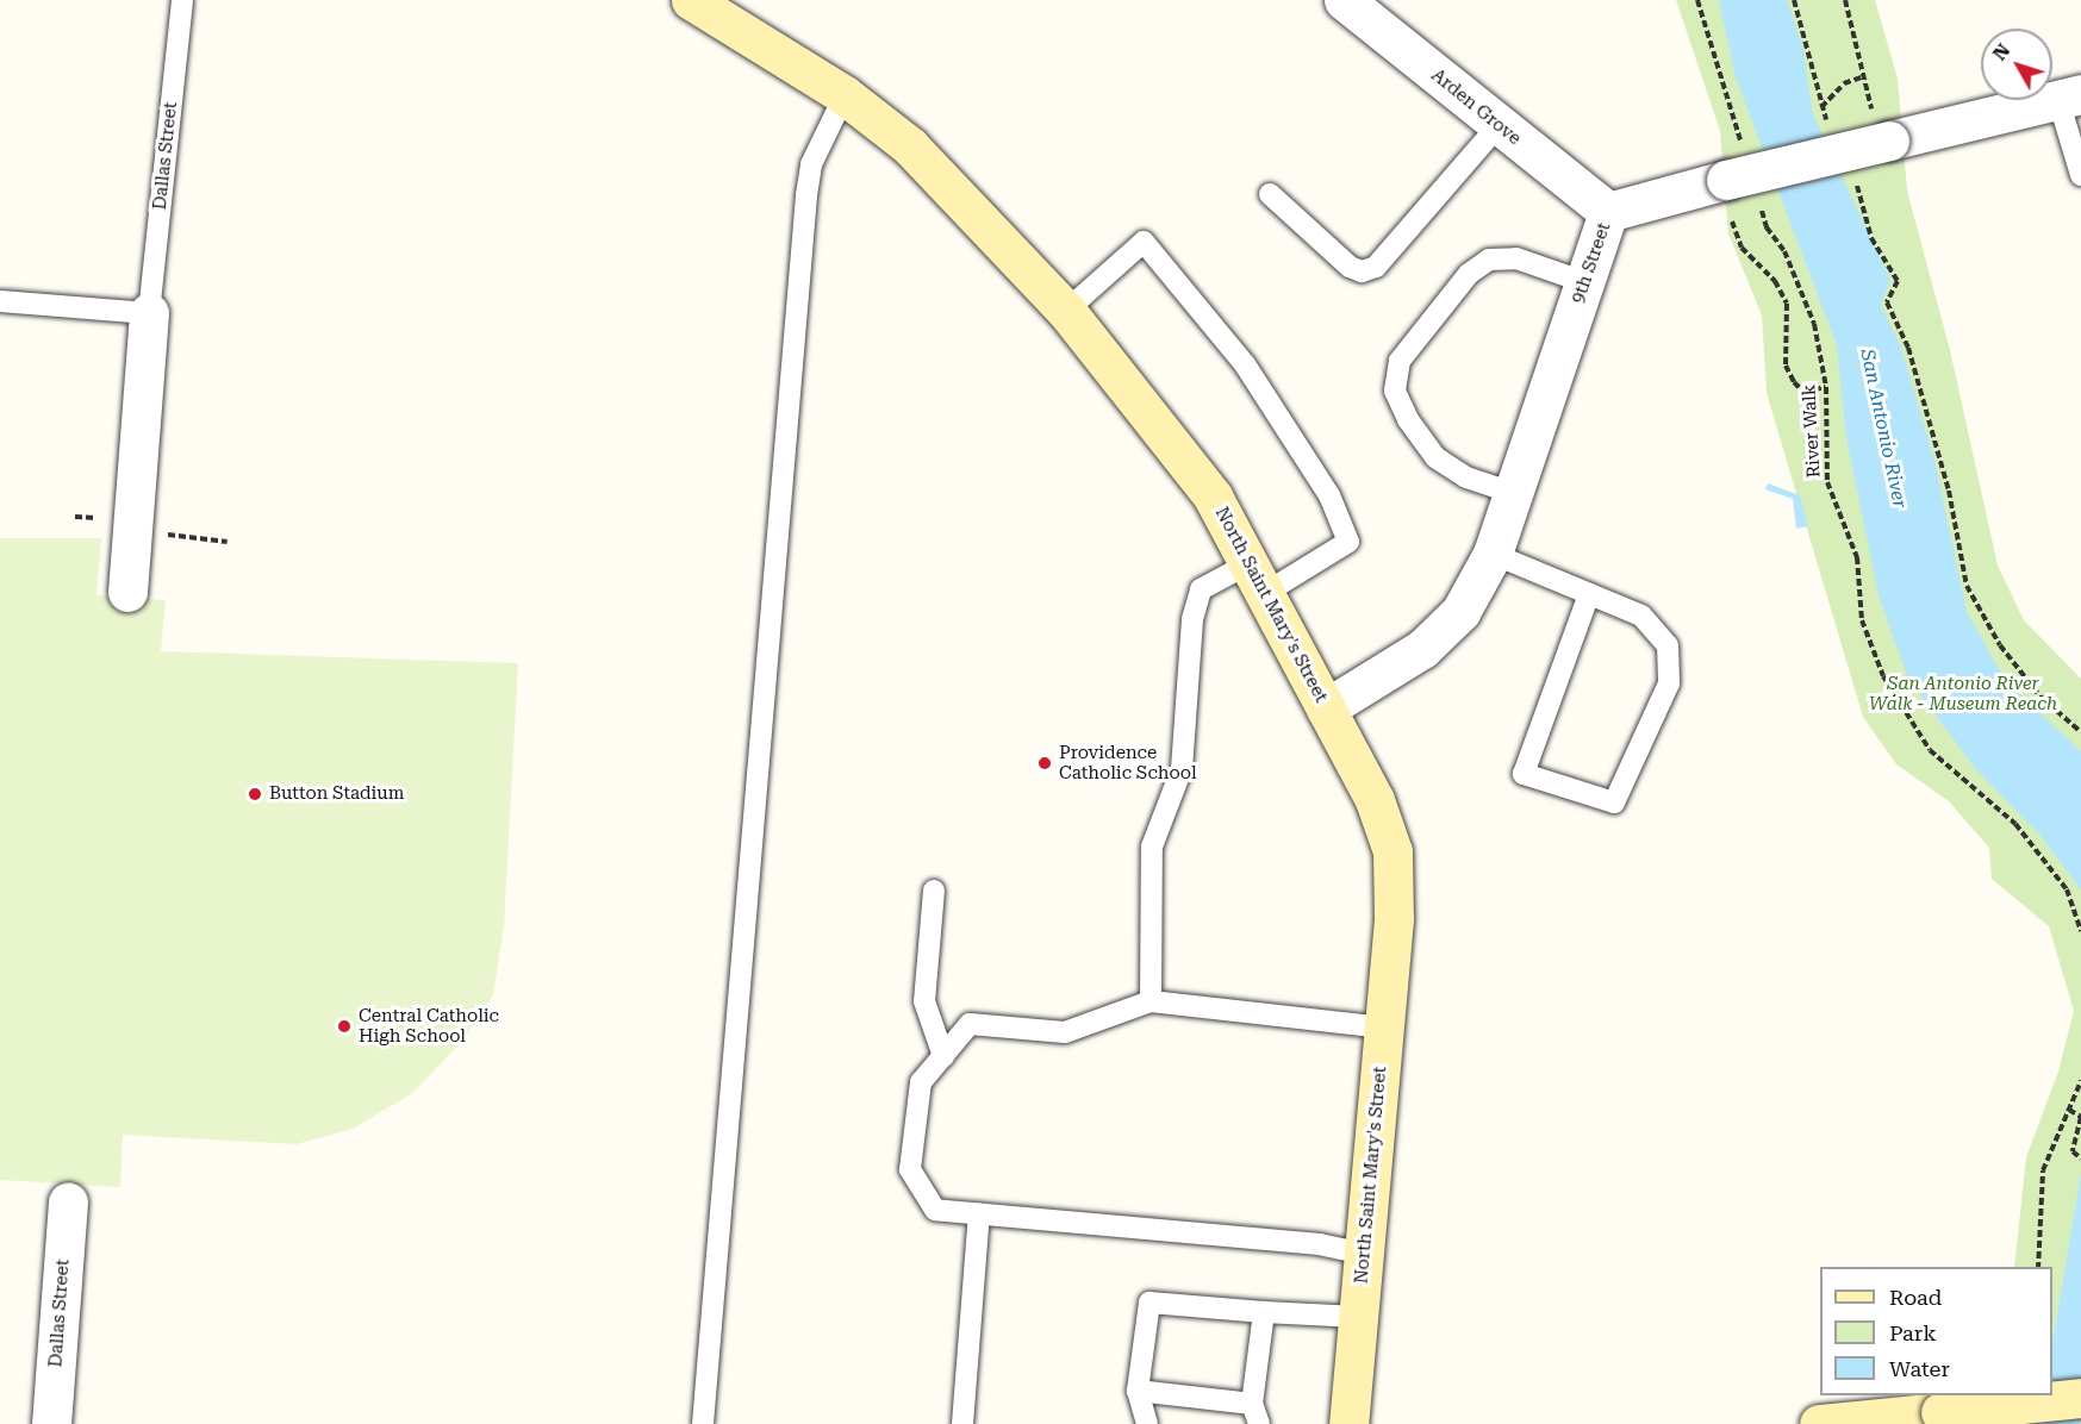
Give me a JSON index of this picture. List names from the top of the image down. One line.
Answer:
{"streets":{"street":["Arden Grove","Dallas Street","9th Street","North Saint Mary's Street"],"path":["River Walk"]},"crossings":[["Arden Grove","9th Street"],["9th Street","North Saint Mary's Street"]],"water":["San Antonio River"],"parks":["San Antonio River Walk - Museum Reach"],"places":["Providence Catholic School","Button Stadium","Central Catholic High School"],"legend":["Road","Park","Water"],"north":"top left"}
